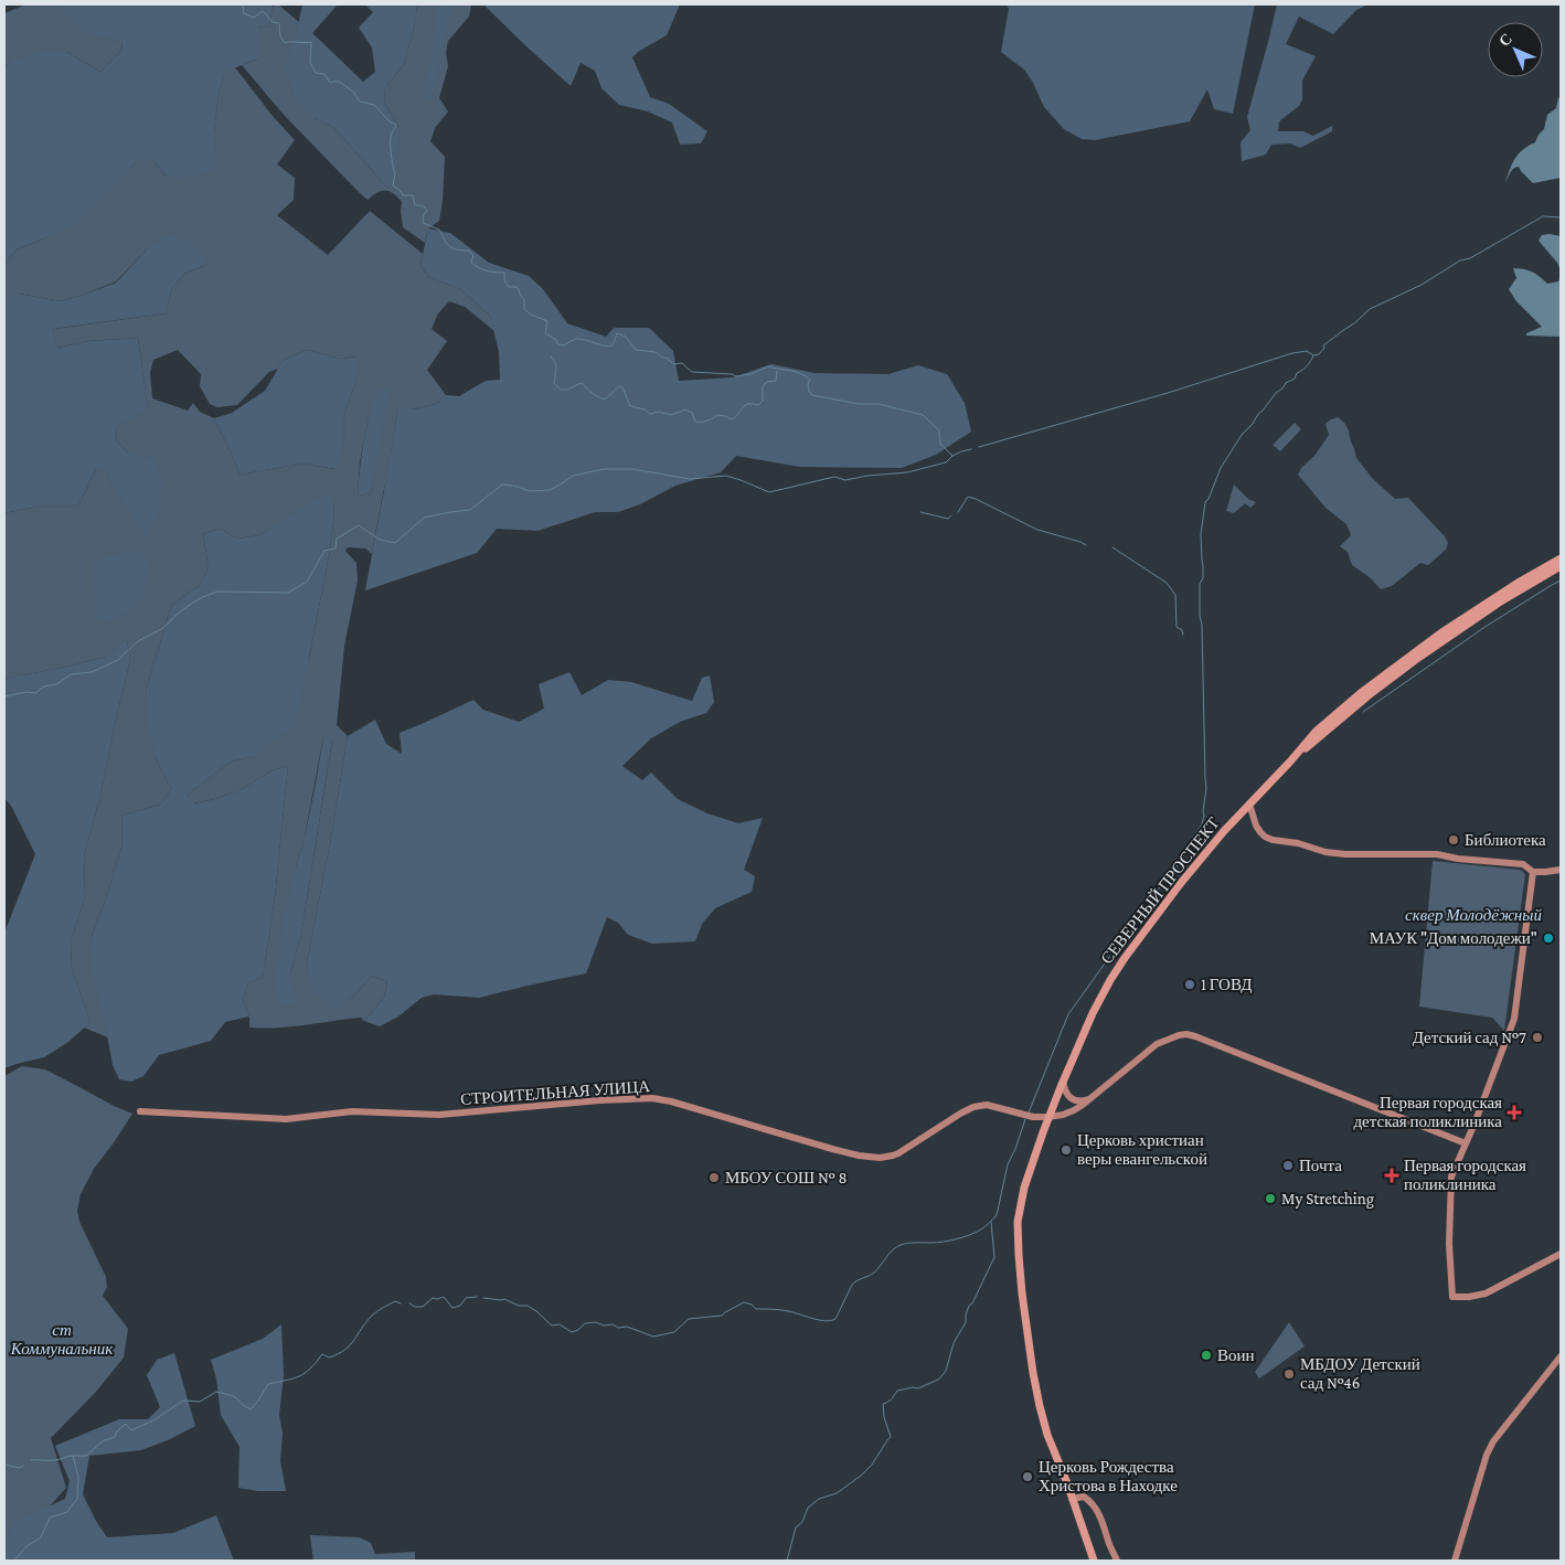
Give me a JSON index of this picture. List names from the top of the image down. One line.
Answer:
{"streets":{"main road":["СЕВЕРНЫЙ ПРОСПЕКТ"],"street":["СТРОИТЕЛЬНАЯ УЛИЦА"]},"crossings":[["СЕВЕРНЫЙ ПРОСПЕКТ","СТРОИТЕЛЬНАЯ УЛИЦА"]],"parks":["сквер Молодёжный","ст Коммунальник"],"places":{"other":["Библиотека","МАУК \"Дом молодежи\"","1 ГОВД","Детский сад №7","Церковь христиан веры евангельской","Почта","МБОУ СОШ № 8","My Stretching","Воин","МБДОУ Детский сад №46","Церковь Рождества Христова в Находке"],"health":["Первая городская детская поликлиника","Первая городская поликлиника"]},"north":"top left"}
